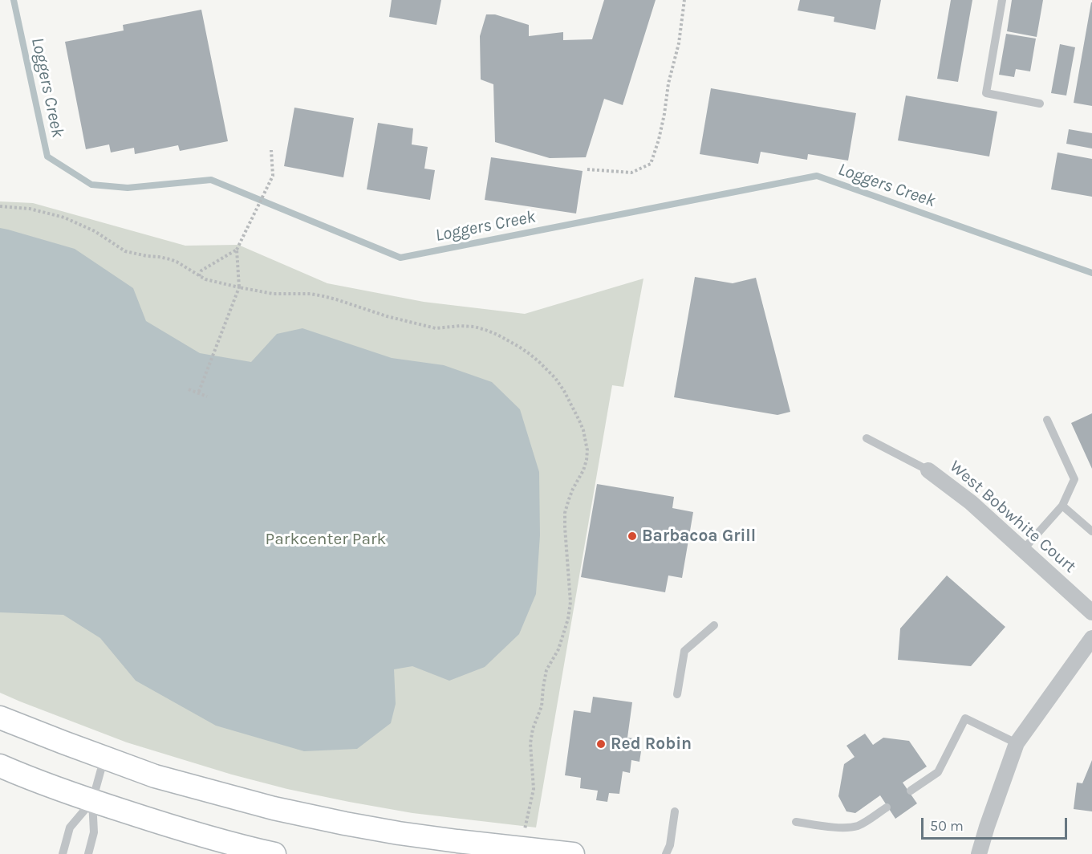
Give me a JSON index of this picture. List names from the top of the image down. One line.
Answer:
{"streets":{"street":["West Bobwhite Court"]},"water":["Loggers Creek"],"parks":["Parkcenter Park"],"places":["Barbacoa Grill","Red Robin"],"scale_bar":"50 m"}
